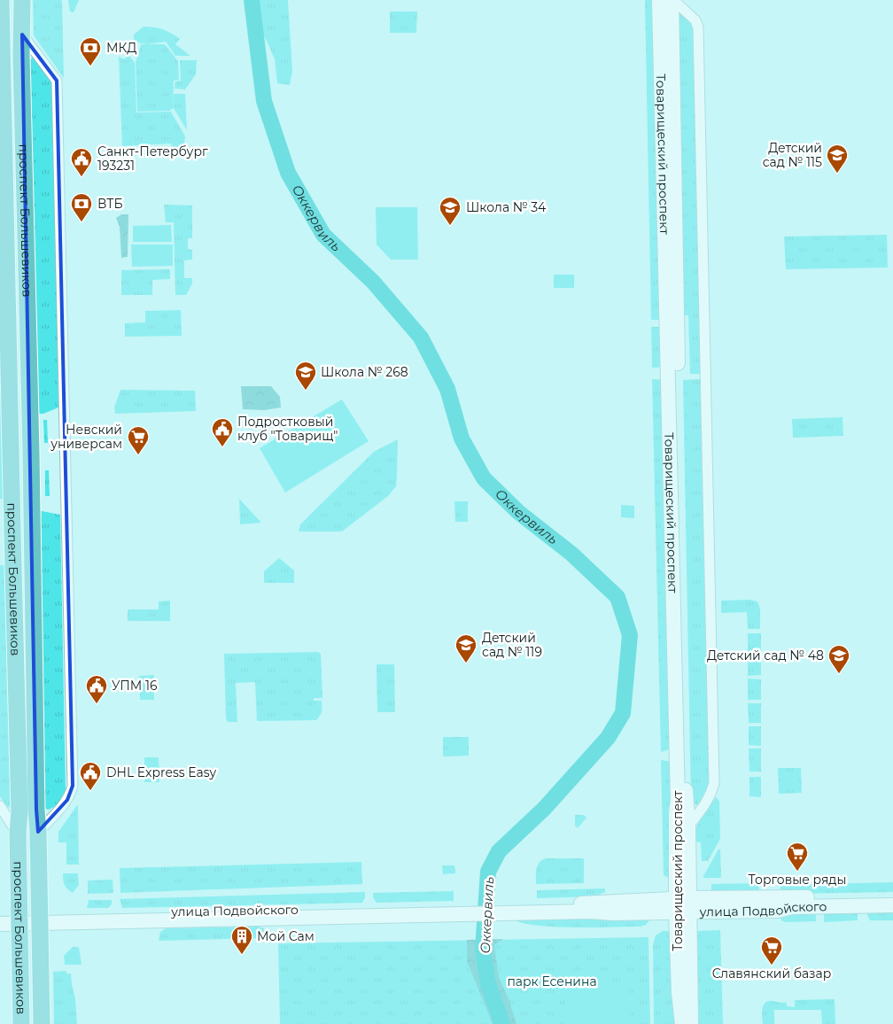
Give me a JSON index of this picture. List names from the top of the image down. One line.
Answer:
{"streets":{"main road":["проспект Большевиков"],"street":["Товарищеский проспект","улица Подвойского"]},"crossings":[["Товарищеский проспект","улица Подвойского"],["проспект Большевиков","улица Подвойского"]],"water":["Оккервиль"],"parks":["парк Есенина"],"places":{"bank":["МКД","ВТБ"],"school or university":["Детский сад № 115","Школа № 34","Школа № 268","Детский сад № 119","Детский сад № 48"],"public building":["Санкт-Петербург 193231","Подростковый клуб \"Товарищ\"","УПМ 16","DHL Express Easy"],"supermarket":["Невский универсам","Торговые ряды","Славянский базар"],"building":["Мой Сам"]}}
